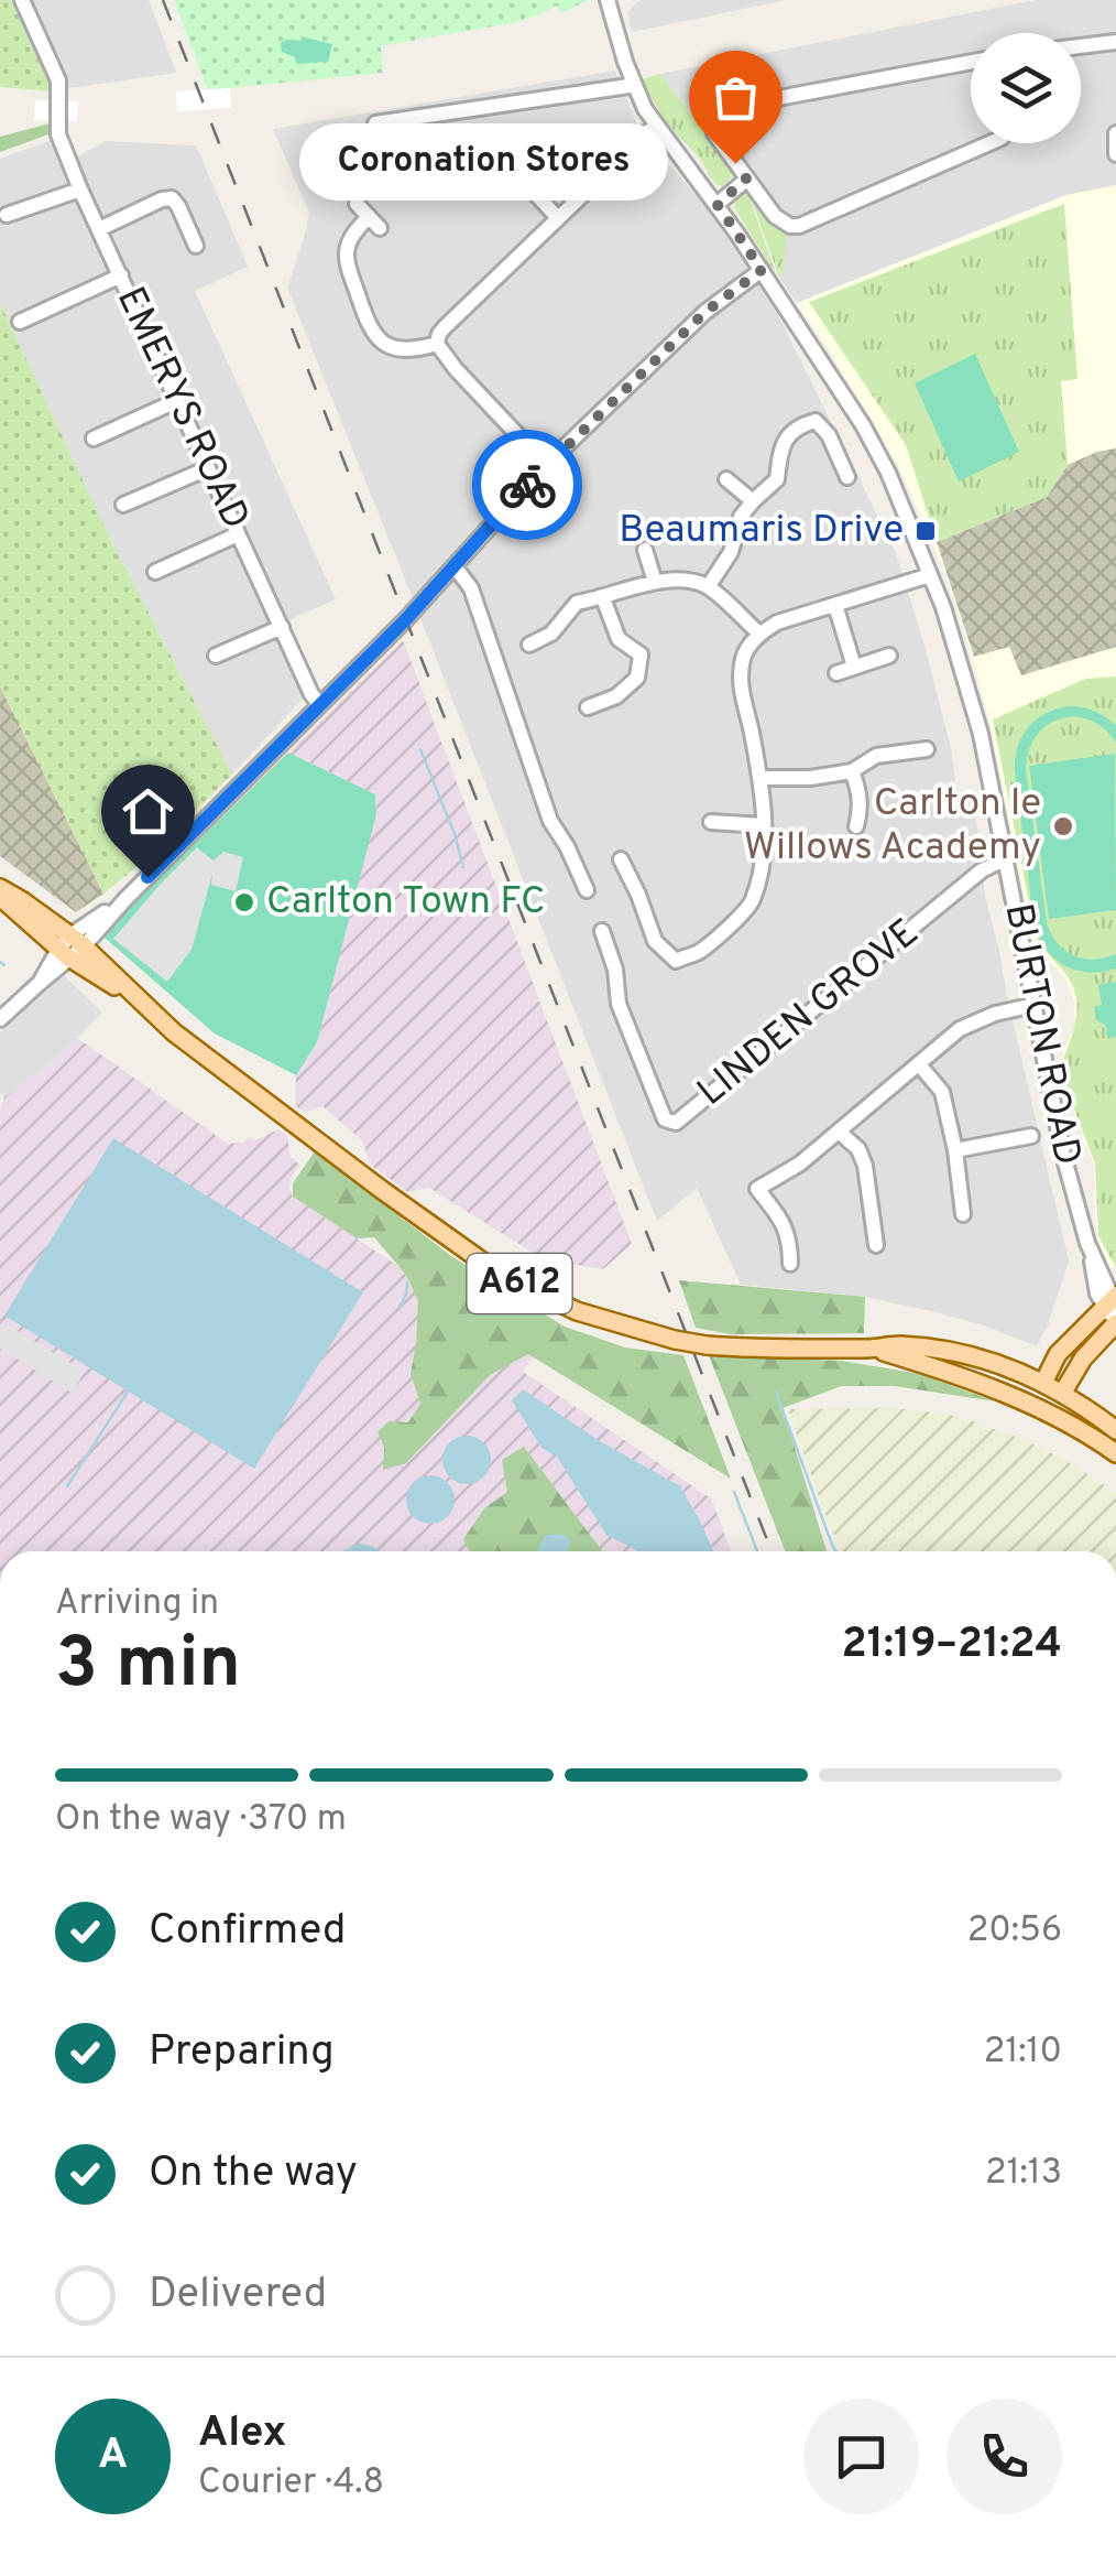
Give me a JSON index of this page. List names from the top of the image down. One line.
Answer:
{"streets":{"main road":["A612"],"street":["EMERYS ROAD","LINDEN GROVE","BURTON ROAD"]},"crossings":[["LINDEN GROVE","BURTON ROAD"]],"places":{"other":["Coronation Stores","Carlton le Willows Academy","Carlton Town FC"],"transit":["Beaumaris Drive"]},"page":{"bubble":"Coronation Stores","heading":["3 min","Arriving in","21:19–21:24"],"panel":["Alex","Courier · 4.8"],"bar":"On the way · 370 m","list":[["Confirmed","20:56"],["Preparing","21:10"],["On the way","21:13"],"Delivered"],"round":"A"}}
